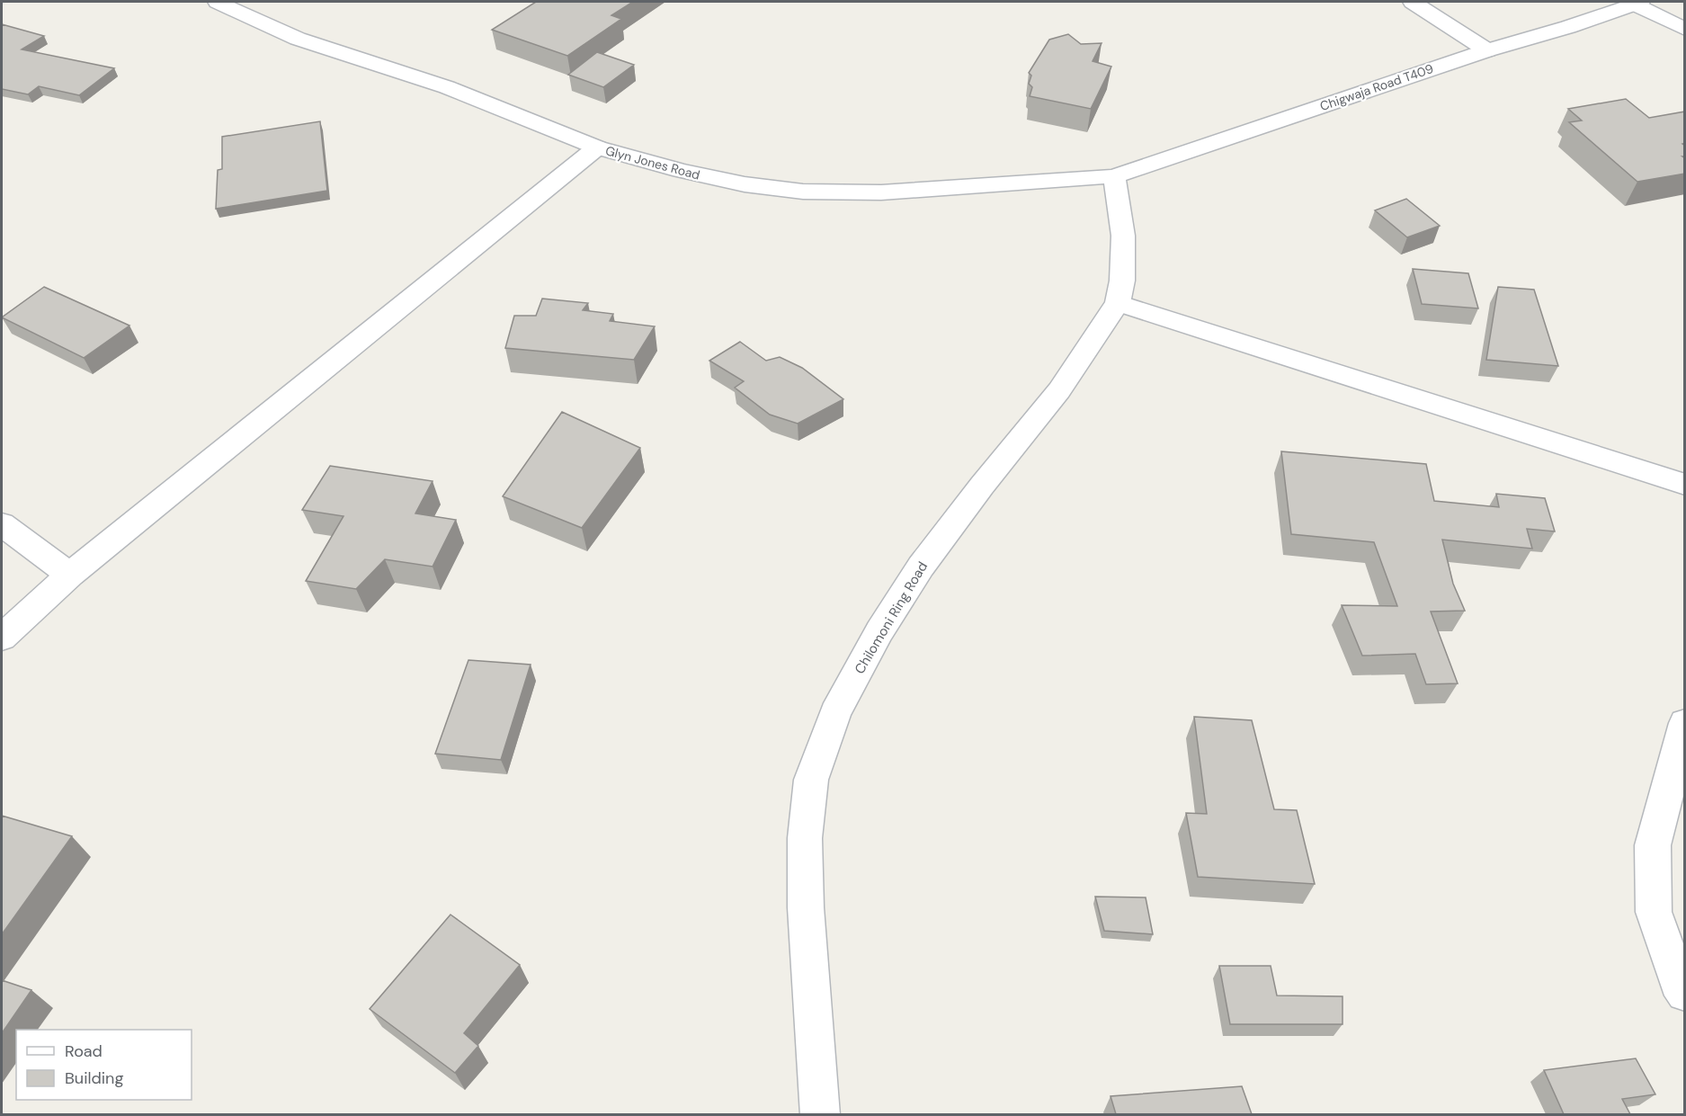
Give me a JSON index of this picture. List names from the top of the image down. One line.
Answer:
{"streets":{"street":["Chigwaja Road T409","Glyn Jones Road","Chilomoni Ring Road"]},"crossings":[["Chigwaja Road T409","Glyn Jones Road"],["Chigwaja Road T409","Chilomoni Ring Road"],["Glyn Jones Road","Chilomoni Ring Road"]],"legend":["Road","Building"]}
